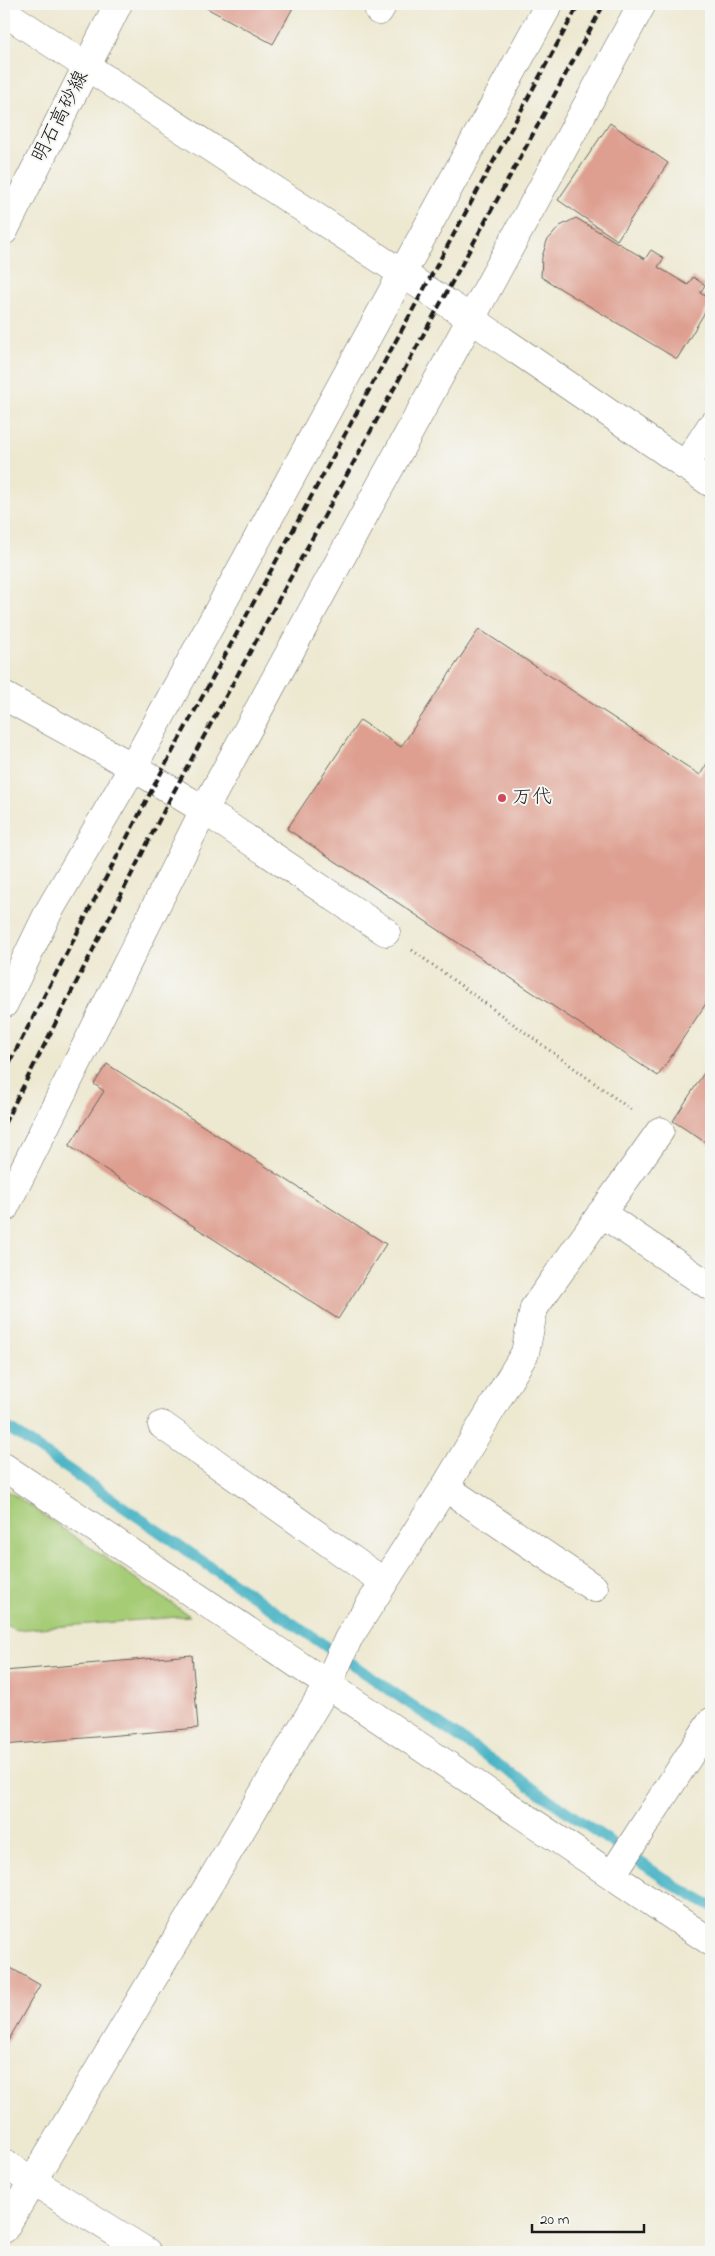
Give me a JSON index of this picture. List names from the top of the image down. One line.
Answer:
{"streets":{"street":["明石高砂線"]},"places":["万代"],"scale_bar":"20 m"}
